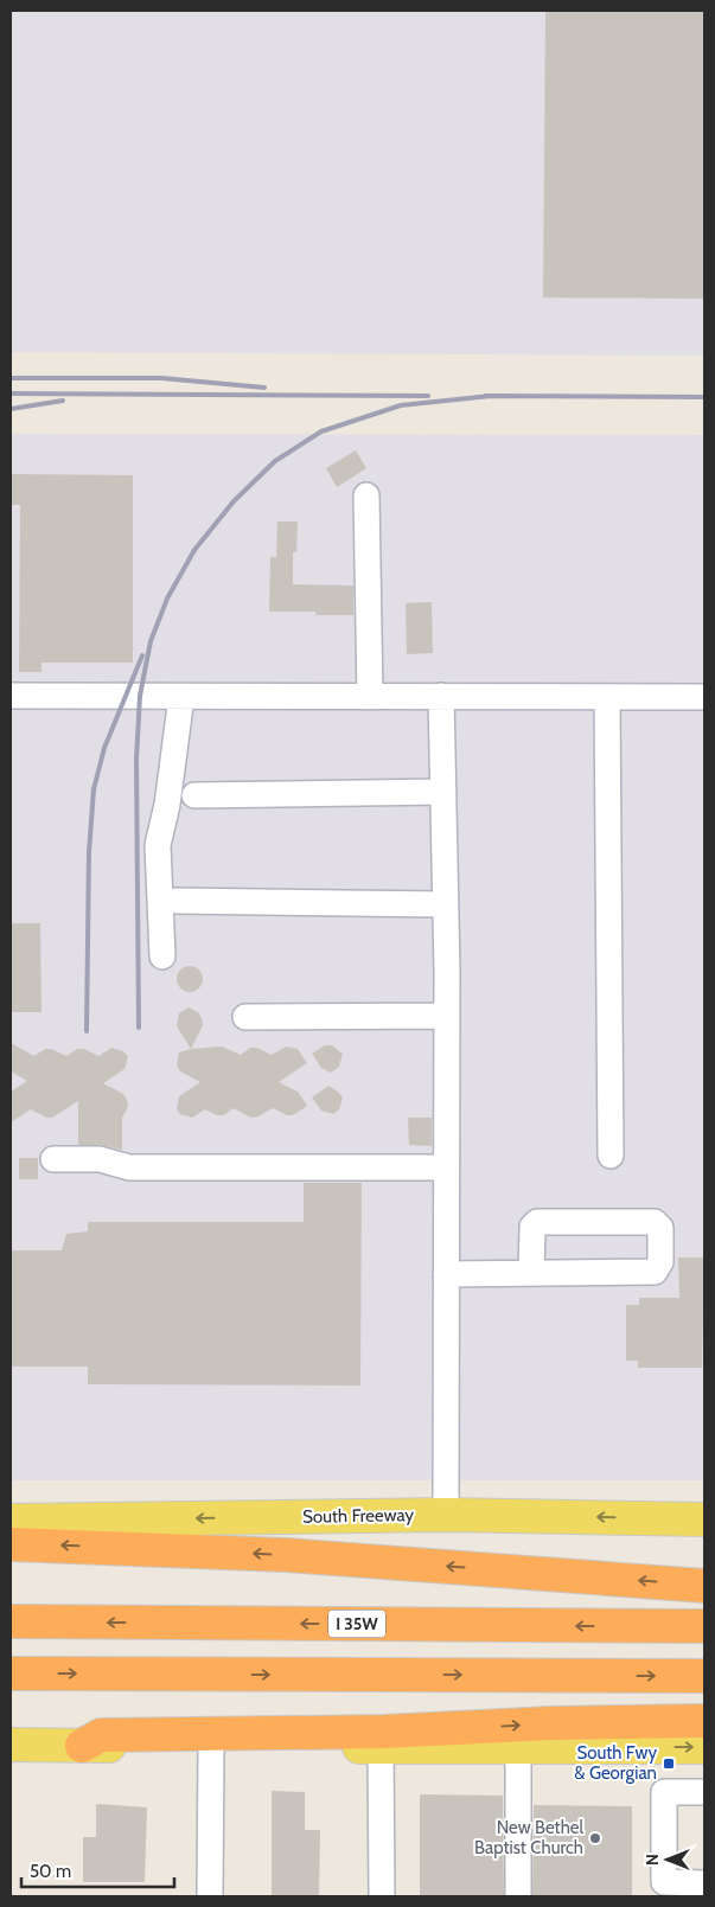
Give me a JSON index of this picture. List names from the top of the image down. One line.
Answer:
{"streets":{"highway":["I 35W"],"main road":["South Freeway"]},"places":{"transit":["South Fwy & Georgian"],"other":["New Bethel Baptist Church"]},"scale_bar":"50 m","north":"left"}
